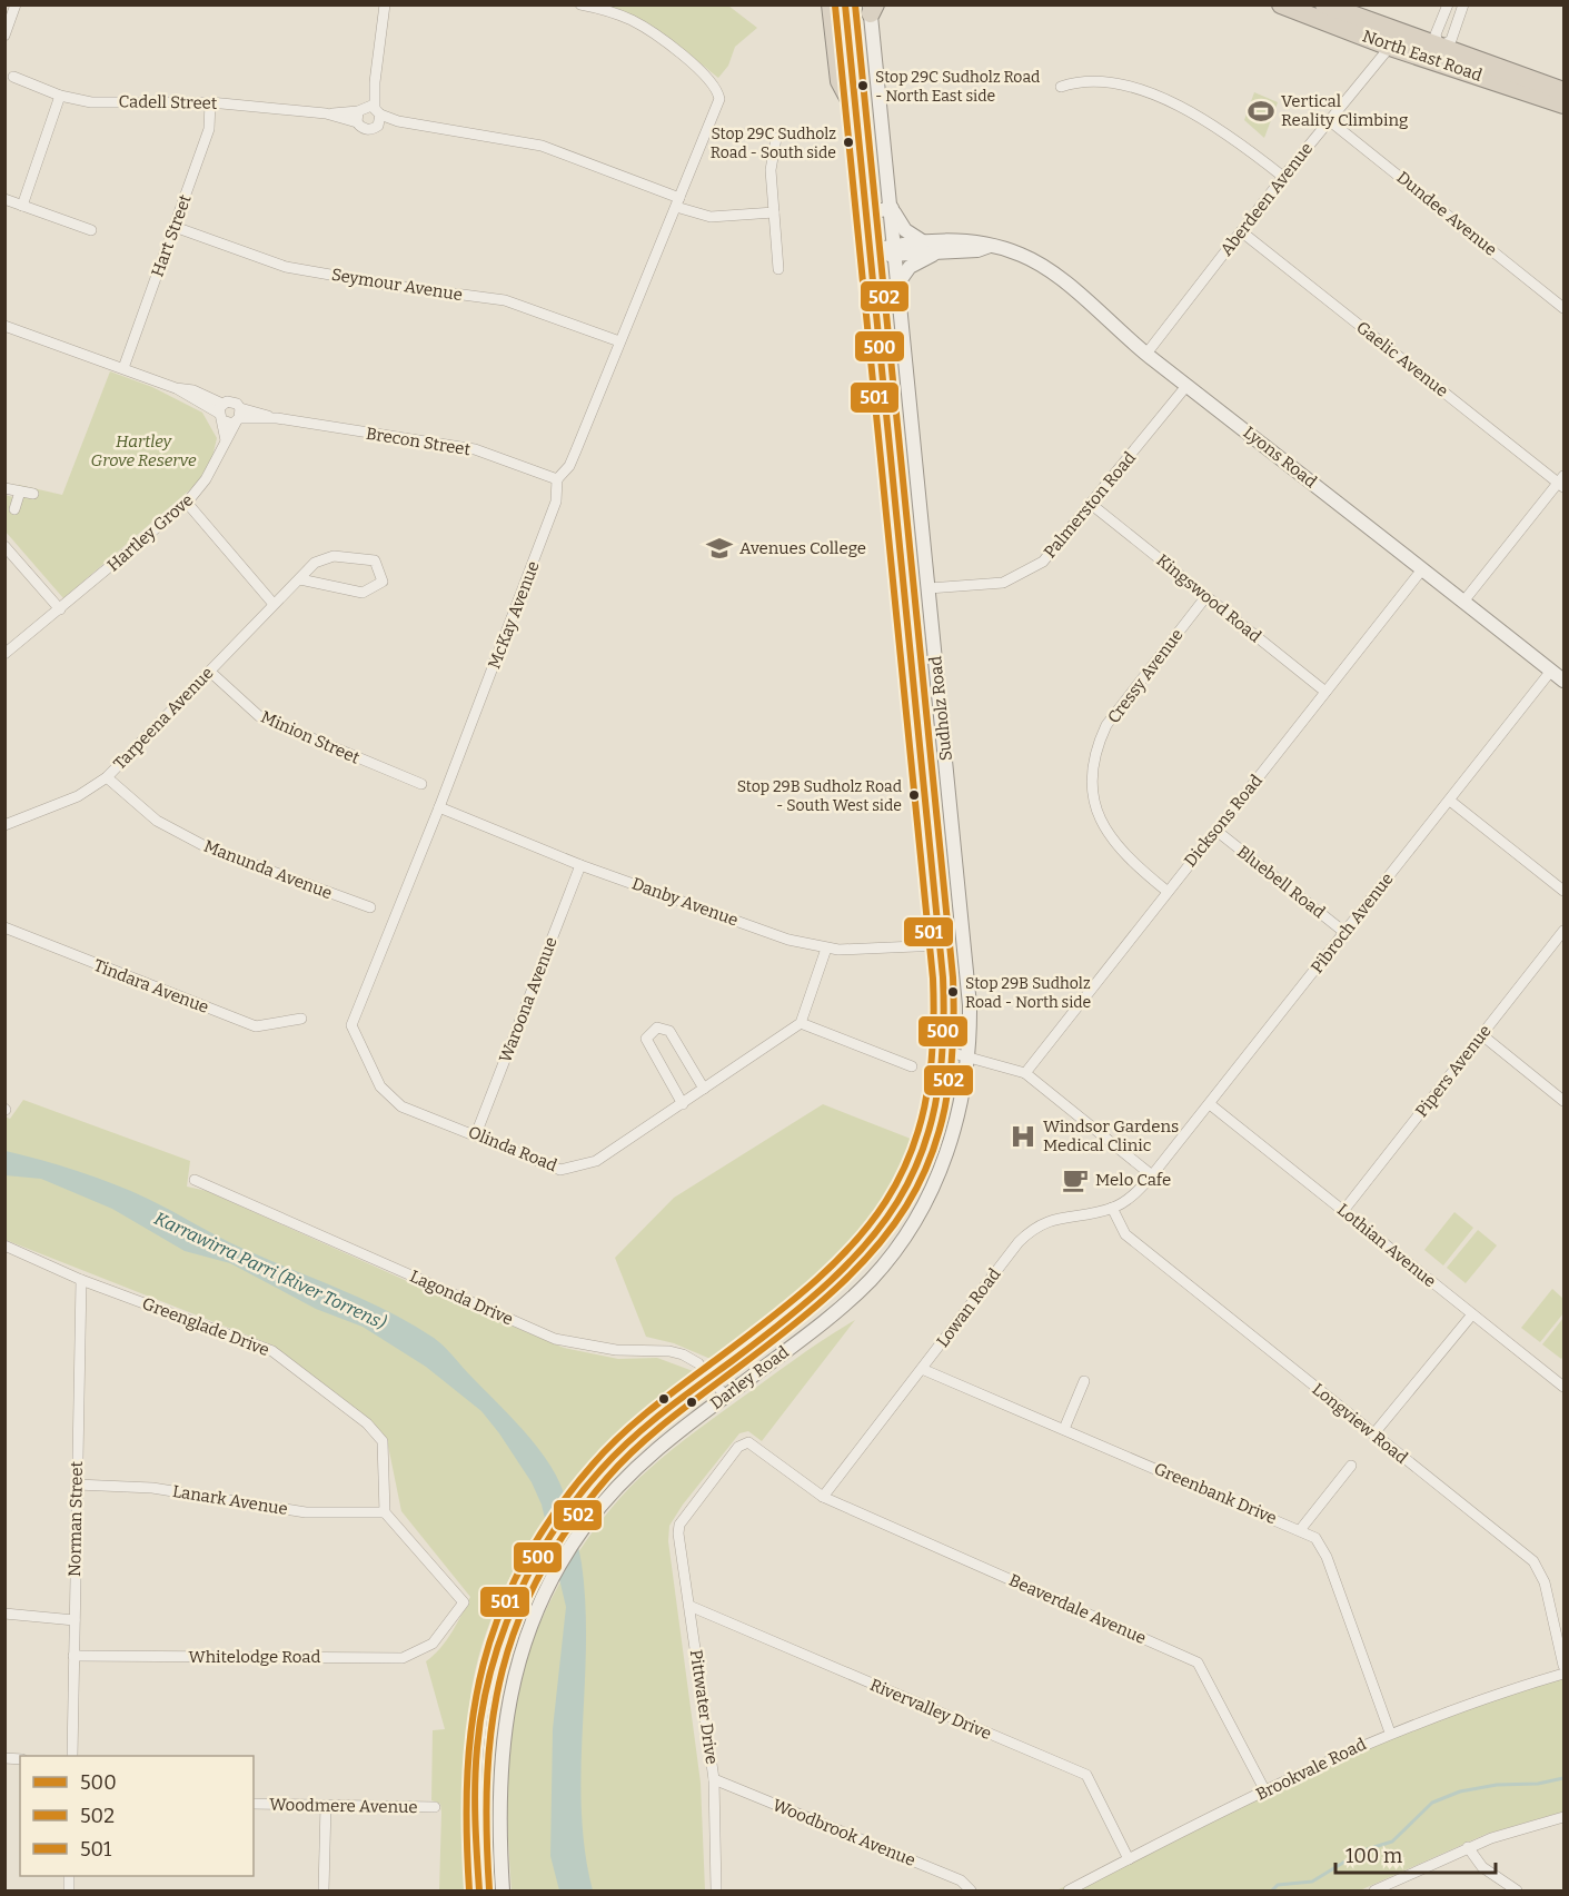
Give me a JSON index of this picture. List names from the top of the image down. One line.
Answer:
{"streets":{"highway":["North East Road"],"main road":["Lyons Road","Sudholz Road","Darley Road"],"street":["Cadell Street","Aberdeen Avenue","Dundee Avenue","Hart Street","Seymour Avenue","Gaelic Avenue","Brecon Street","Palmerston Road","Hartley Grove","Kingswood Road","McKay Avenue","Cressy Avenue","Tarpeena Avenue","Minion Street","Dicksons Road","Manunda Avenue","Bluebell Road","Danby Avenue","Pibroch Avenue","Tindara Avenue","Waroona Avenue","Pipers Avenue","Olinda Road","Lothian Avenue","Lagonda Drive","Lowan Road","Greenglade Drive","Longview Road","Greenbank Drive","Lanark Avenue","Norman Street","Beaverdale Avenue","Whitelodge Road","Pittwater Drive","Rivervalley Drive","Brookvale Road","Woodmere Avenue","Woodbrook Avenue"]},"crossings":[["North East Road","Aberdeen Avenue"],["Cadell Street","Hart Street"],["Cadell Street","McKay Avenue"],["Aberdeen Avenue","Dundee Avenue"],["Aberdeen Avenue","Gaelic Avenue"],["Aberdeen Avenue","Lyons Road"],["Hart Street","Seymour Avenue"],["Seymour Avenue","McKay Avenue"],["Brecon Street","Hartley Grove"],["Brecon Street","McKay Avenue"],["Lyons Road","Palmerston Road"],["Lyons Road","Sudholz Road"],["Lyons Road","Dicksons Road"],["Lyons Road","Pibroch Avenue"],["Palmerston Road","Kingswood Road"],["Palmerston Road","Sudholz Road"],["Kingswood Road","Cressy Avenue"],["Kingswood Road","Dicksons Road"],["McKay Avenue","Danby Avenue"],["McKay Avenue","Olinda Road"],["Cressy Avenue","Dicksons Road"],["Sudholz Road","Danby Avenue"],["Sudholz Road","Darley Road"],["Tarpeena Avenue","Minion Street"],["Tarpeena Avenue","Manunda Avenue"],["Dicksons Road","Bluebell Road"],["Bluebell Road","Pibroch Avenue"],["Danby Avenue","Waroona Avenue"],["Pibroch Avenue","Lothian Avenue"],["Pibroch Avenue","Lowan Road"],["Waroona Avenue","Olinda Road"],["Pipers Avenue","Lothian Avenue"],["Lagonda Drive","Darley Road"],["Lowan Road","Longview Road"],["Lowan Road","Greenbank Drive"],["Lowan Road","Beaverdale Avenue"],["Greenglade Drive","Lanark Avenue"],["Greenglade Drive","Norman Street"],["Greenglade Drive","Whitelodge Road"],["Greenbank Drive","Brookvale Road"],["Lanark Avenue","Norman Street"],["Lanark Avenue","Whitelodge Road"],["Norman Street","Whitelodge Road"],["Beaverdale Avenue","Pittwater Drive"],["Beaverdale Avenue","Brookvale Road"],["Pittwater Drive","Rivervalley Drive"],["Pittwater Drive","Woodbrook Avenue"],["Rivervalley Drive","Brookvale Road"]],"water":["Karrawirra Parri (River Torrens)"],"parks":["Hartley Grove Reserve"],"places":{"other":["Stop 29C Sudholz Road - North East side","Stop 29C Sudholz Road - South side","Stop 29B Sudholz Road - South West side","Stop 29B Sudholz Road - North side"],"sports":["Vertical Reality Climbing"],"school or university":["Avenues College"],"hospital":["Windsor Gardens Medical Clinic"],"cafe":["Melo Cafe"]},"lines":["transit line 500","transit line 502","transit line 501"],"legend":["500","502","501"],"scale_bar":"100 m"}
